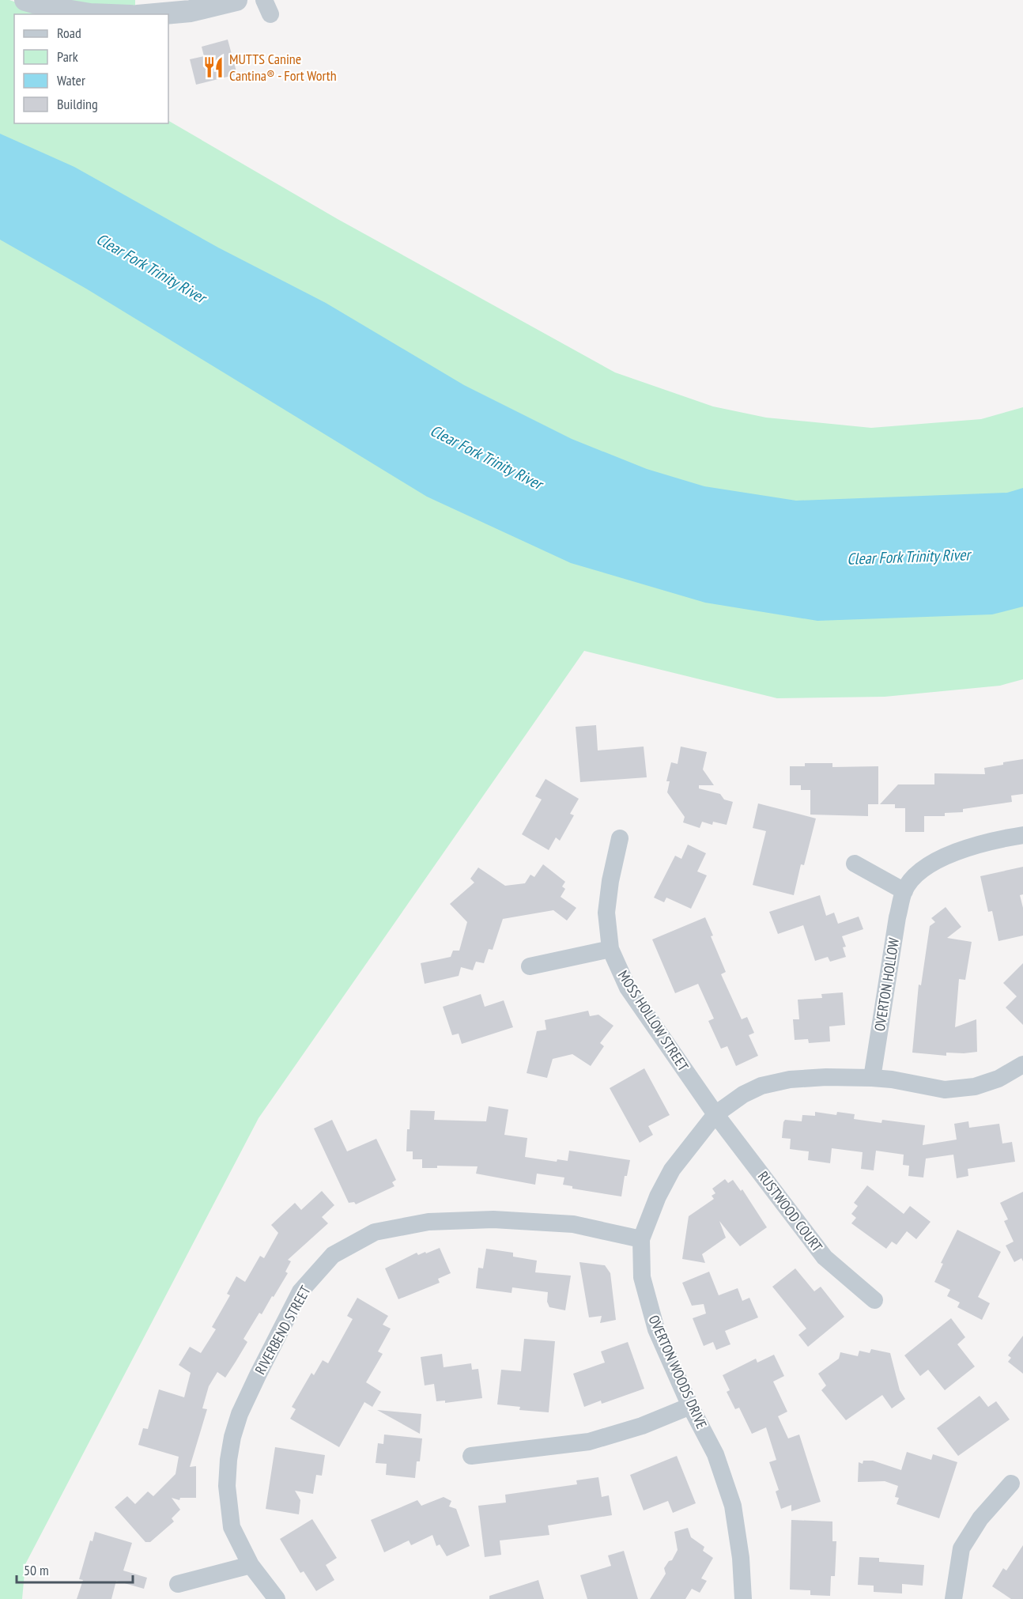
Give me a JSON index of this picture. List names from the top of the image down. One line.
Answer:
{"streets":{"street":["OVERTON HOLLOW","MOSS HOLLOW STREET","RUSTWOOD COURT","RIVERBEND STREET","OVERTON WOODS DRIVE"]},"crossings":[["OVERTON HOLLOW","OVERTON WOODS DRIVE"],["MOSS HOLLOW STREET","RUSTWOOD COURT"],["MOSS HOLLOW STREET","OVERTON WOODS DRIVE"],["RUSTWOOD COURT","OVERTON WOODS DRIVE"],["RIVERBEND STREET","OVERTON WOODS DRIVE"]],"water":["Clear Fork Trinity River"],"places":{"restaurant":["MUTTS Canine Cantina® - Fort Worth"]},"legend":["Road","Park","Water","Building"],"scale_bar":"50 m"}
